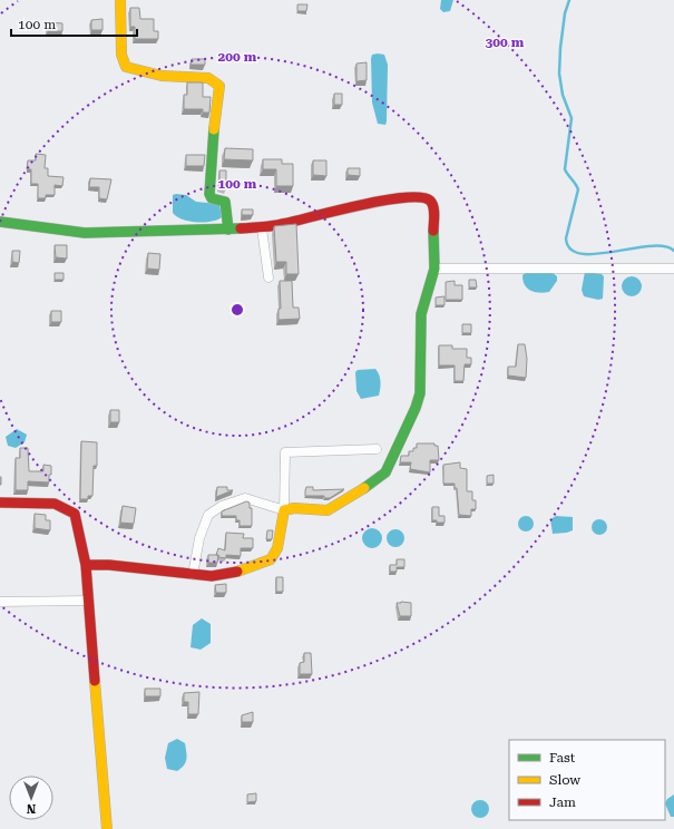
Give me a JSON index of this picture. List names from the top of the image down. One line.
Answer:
{"legend":["Fast","Slow","Jam"],"scale_bar":"100 m","north":"bottom","rings":["300 m","200 m","100 m"]}
